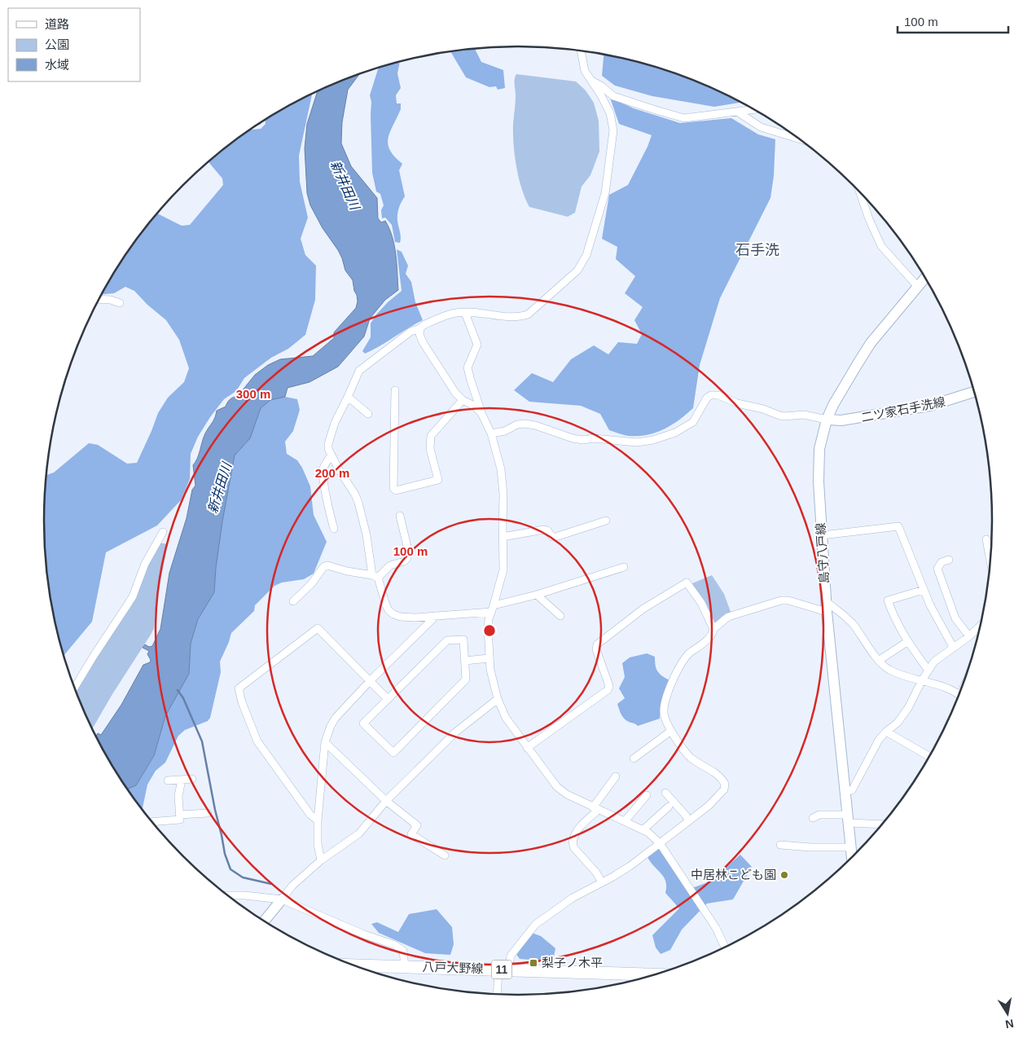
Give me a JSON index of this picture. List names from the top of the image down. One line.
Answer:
{"streets":{"main road":["二ツ家石手洗線","島守八戸線","八戸大野線","11"]},"crossings":[["二ツ家石手洗線","島守八戸線"]],"districts":["石手洗"],"water":["新井田川"],"places":{"other":["中居林こども園"],"transit":["梨子ノ木平"]},"legend":["道路","公園","水域"],"scale_bar":"100 m","north":"bottom","rings":["300 m","200 m","100 m"]}
